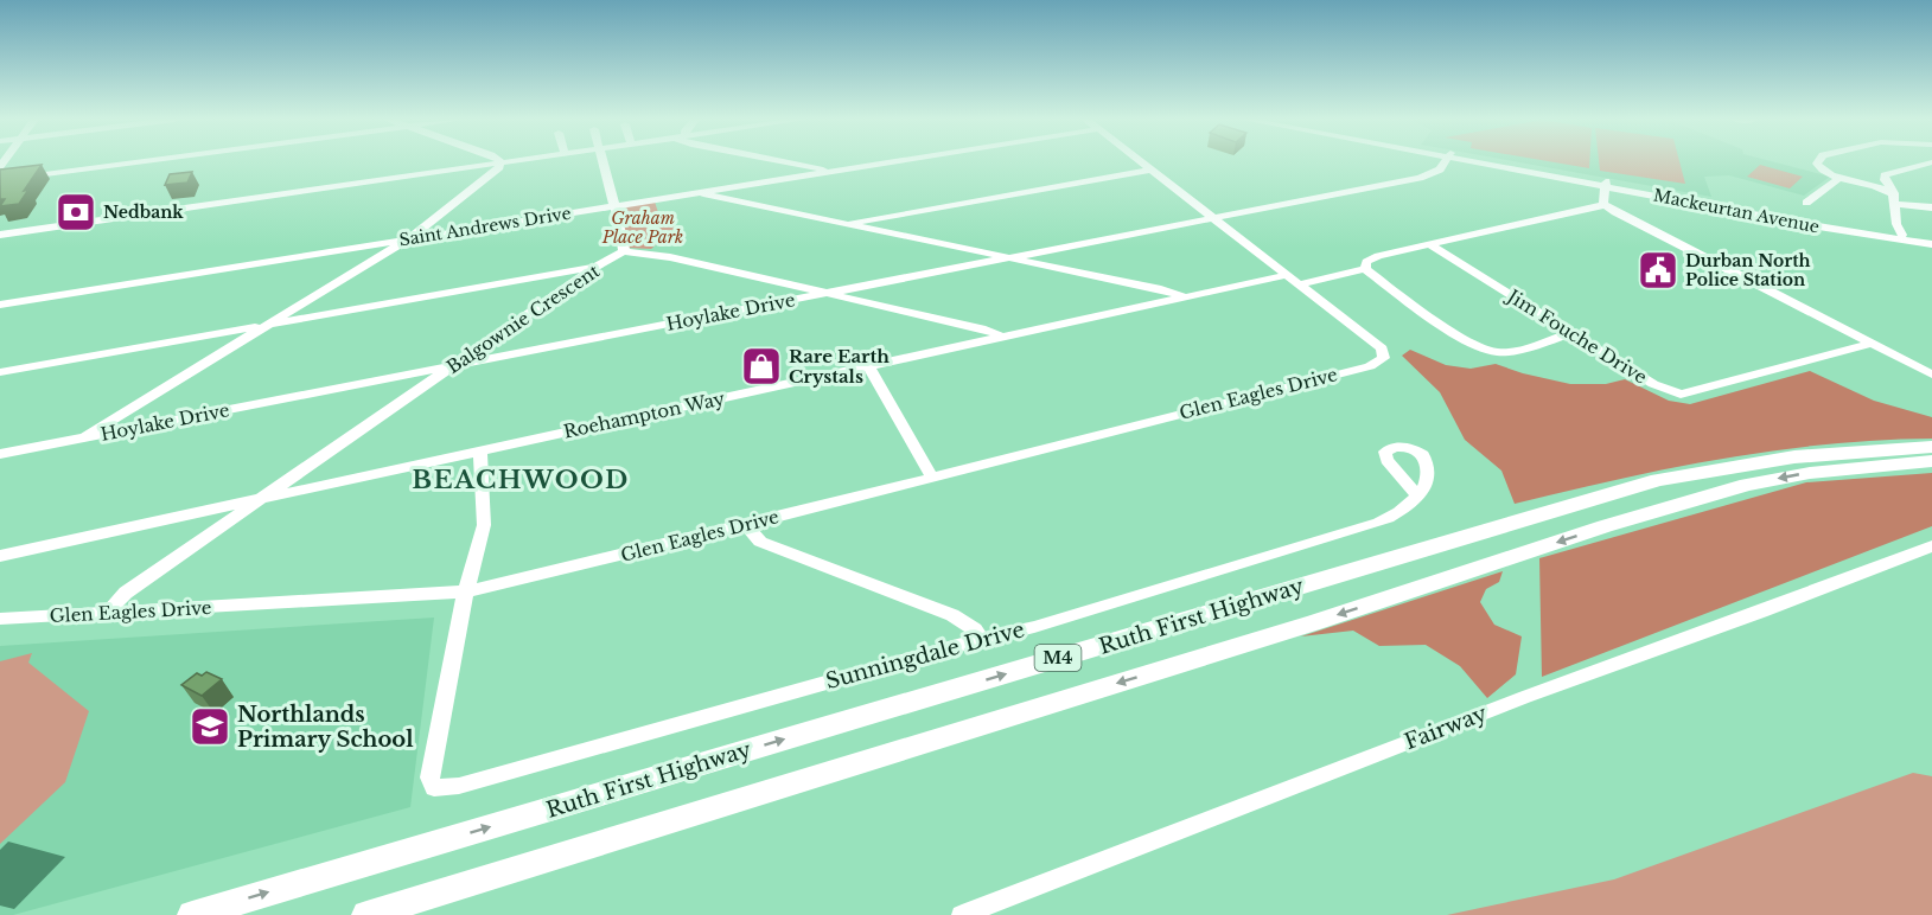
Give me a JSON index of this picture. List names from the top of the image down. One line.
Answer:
{"streets":{"highway":["Ruth First Highway","M4"],"street":["Mackeurtan Avenue","Saint Andrews Drive","Hoylake Drive","Balgownie Crescent","Jim Fouche Drive","Glen Eagles Drive","Roehampton Way","Sunningdale Drive","Fairway"]},"crossings":[["Hoylake Drive","Balgownie Crescent"],["Balgownie Crescent","Glen Eagles Drive"],["Balgownie Crescent","Roehampton Way"],["Glen Eagles Drive","Sunningdale Drive"]],"districts":["BEACHWOOD"],"parks":["Graham Place Park"],"places":{"bank":["Nedbank"],"public building":["Durban North Police Station"],"shop":["Rare Earth Crystals"],"school or university":["Northlands Primary School"]}}
